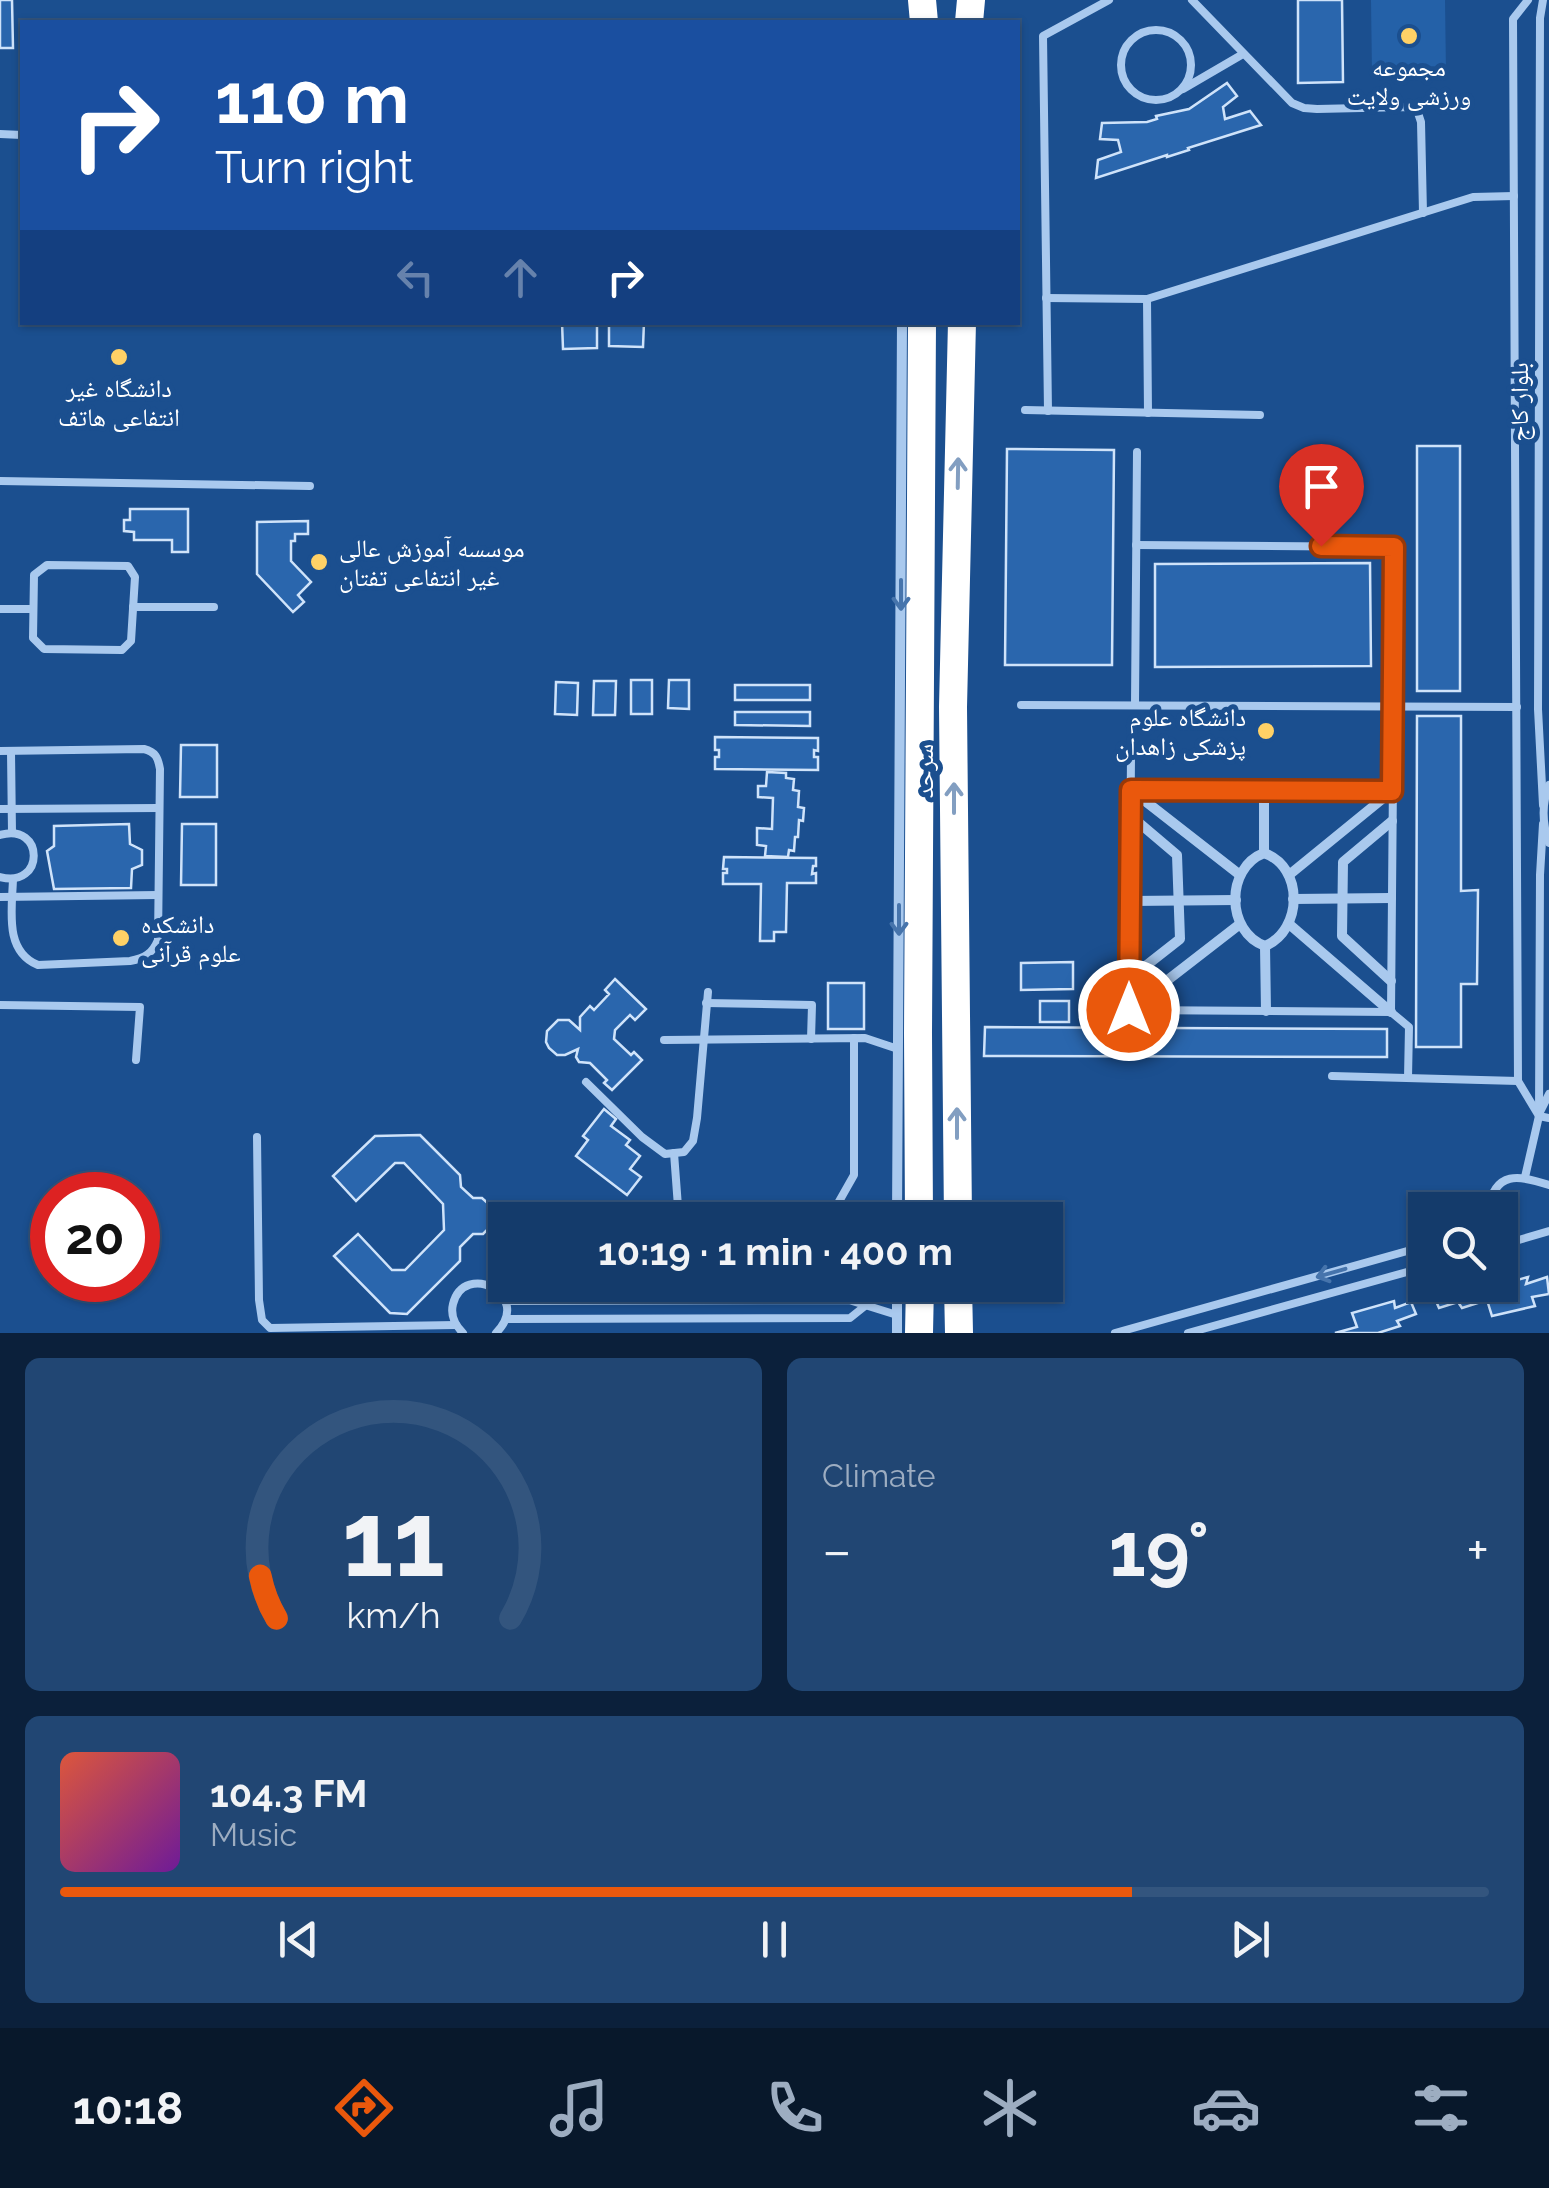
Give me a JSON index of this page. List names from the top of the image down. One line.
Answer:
{"streets":{"highway":["سرحد"],"lane":["بلوار کاج"]},"places":["مجموعه ورزشی ولایت","دانشگاه غیر انتفاعی هاتف","موسسه آموزش عالی غیر انتفاعی تفتان","دانشگاه علوم پزشکی زاهدان","دانشکده علوم قرآنی"],"page":{"turn":["110 m","Turn right"],"limit":"20","trip":"10:19 · 1 min · 400 m","tile":"Climate","heat":["−","19°","+"],"song":["104.3 FM","Music"],"tabs":"10:18","gauge":["11","km/h"]}}
